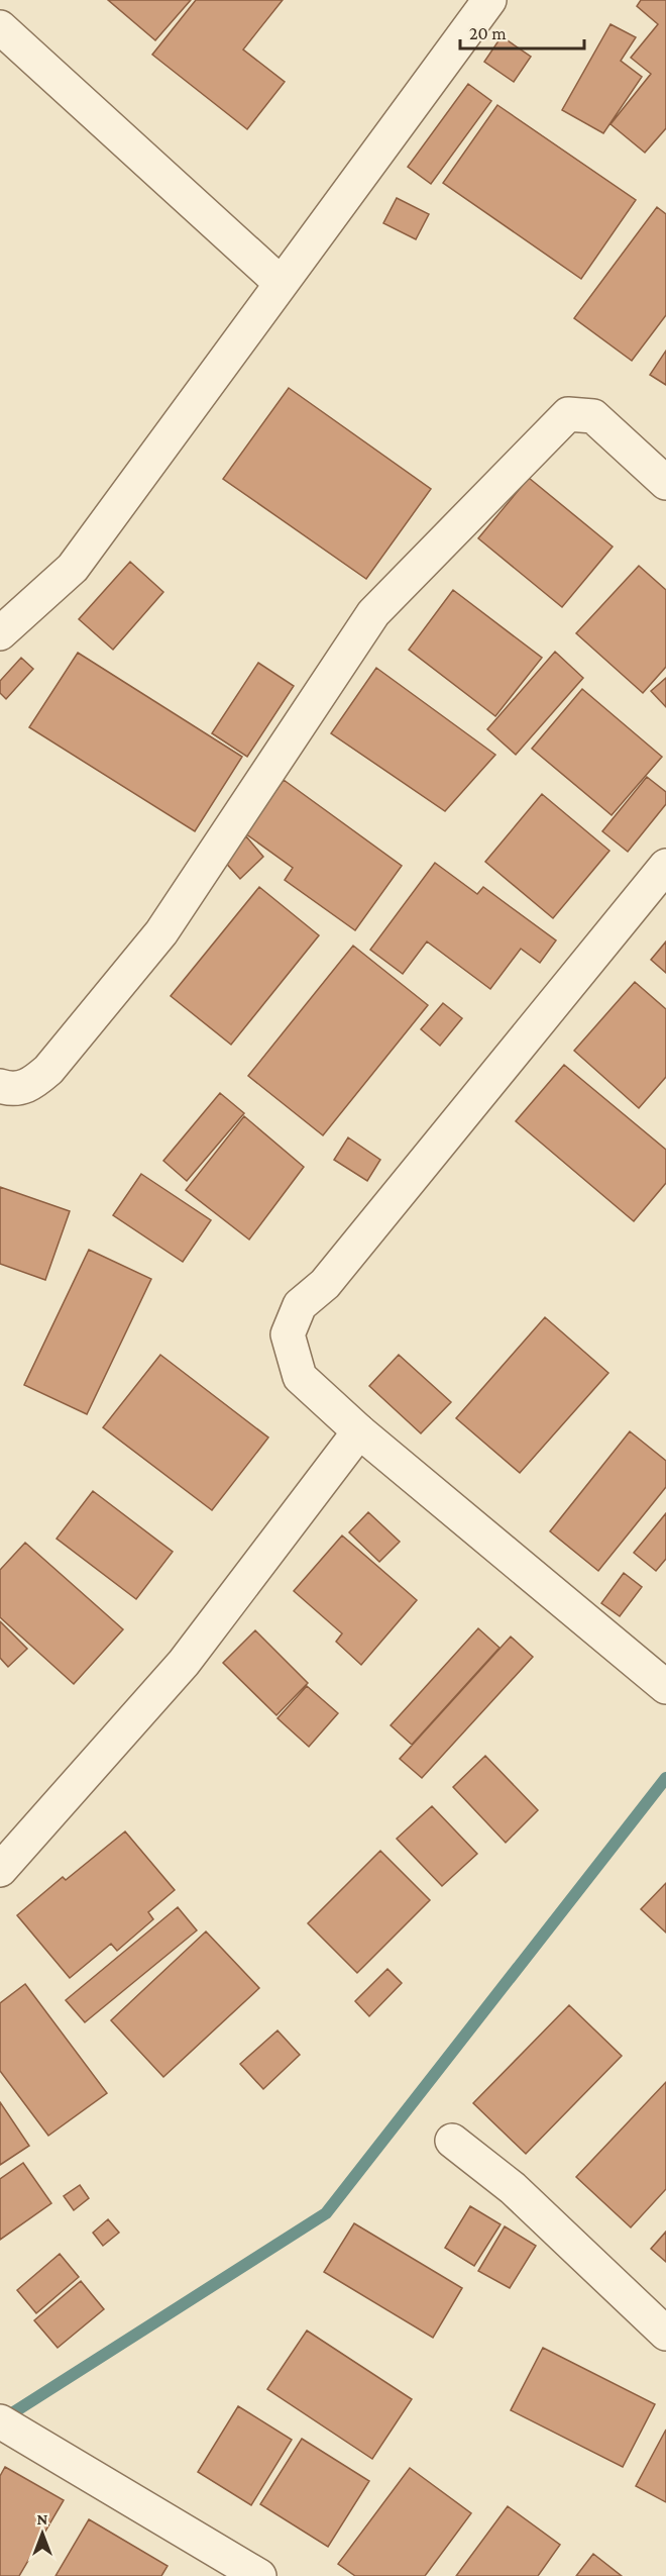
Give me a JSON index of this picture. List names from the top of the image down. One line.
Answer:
{"scale_bar":"20 m","north":"top"}
